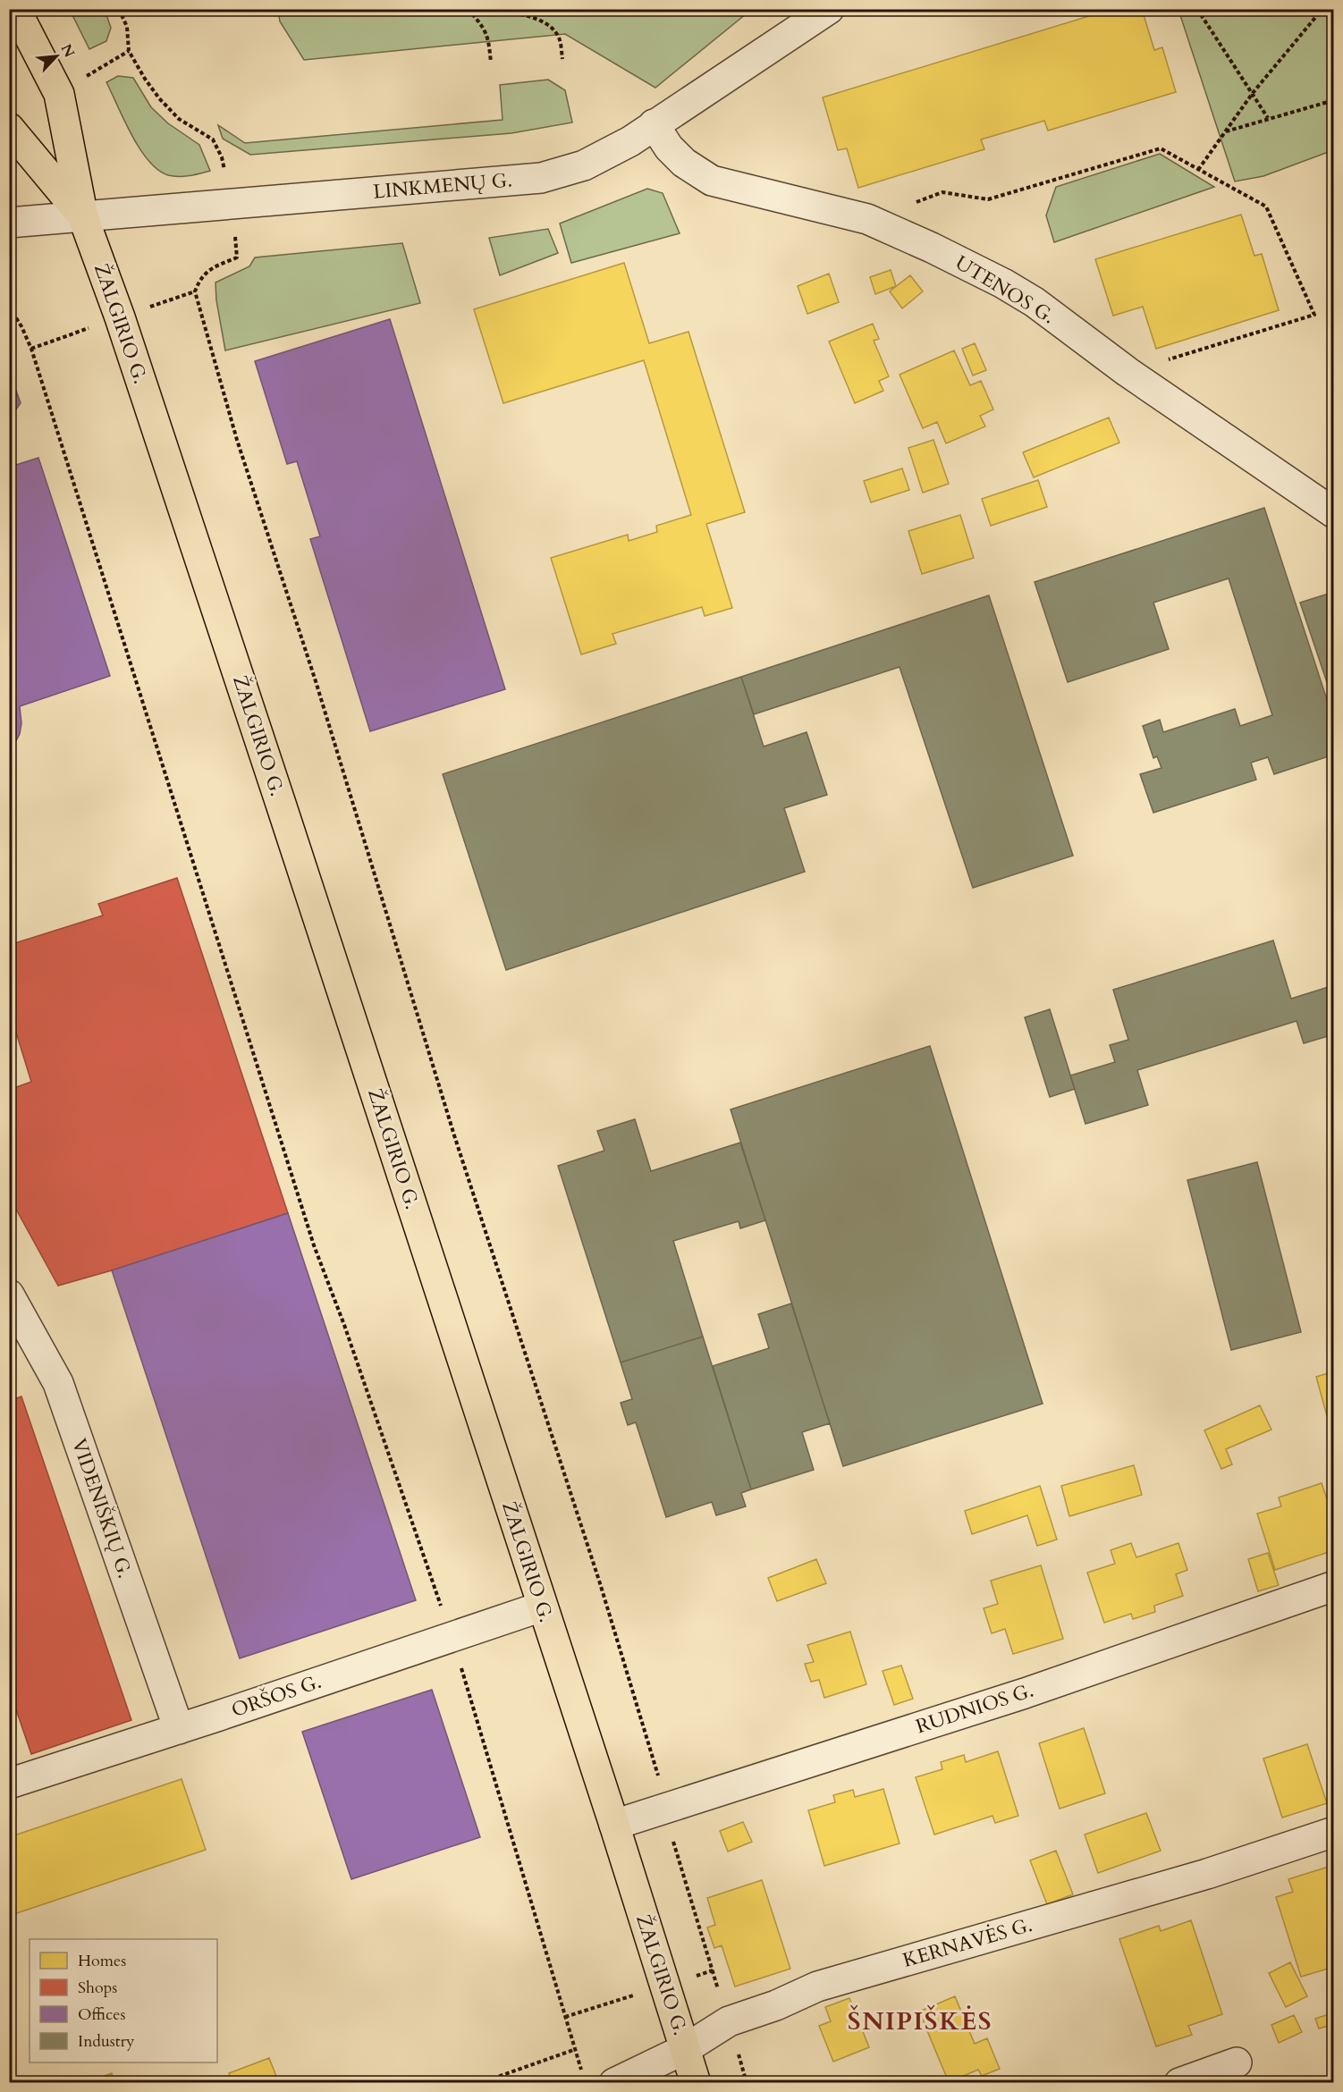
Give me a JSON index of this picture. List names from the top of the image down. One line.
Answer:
{"streets":{"main road":["ŽALGIRIO G."],"street":["LINKMENŲ G.","UTENOS G.","VIDENIŠKIŲ G.","ORŠOS G.","RUDNIOS G.","KERNAVĖS G."]},"crossings":[["LINKMENŲ G.","UTENOS G."],["LINKMENŲ G.","ŽALGIRIO G."],["ŽALGIRIO G.","ORŠOS G."],["ŽALGIRIO G.","RUDNIOS G."],["ŽALGIRIO G.","KERNAVĖS G."],["VIDENIŠKIŲ G.","ORŠOS G."]],"districts":["ŠNIPIŠKĖS"],"legend":["Homes","Shops","Offices","Industry"],"north":"top right"}
